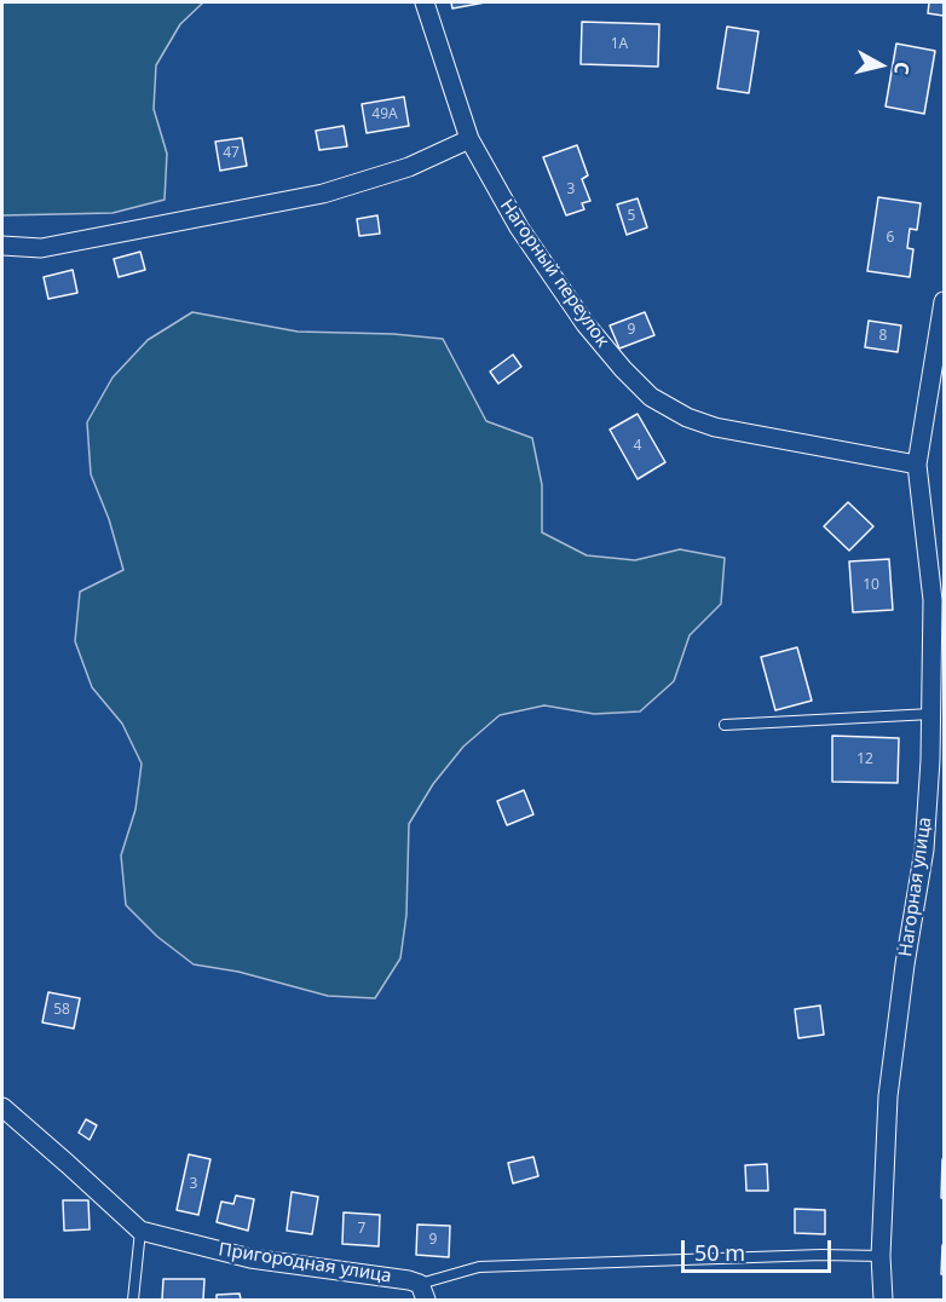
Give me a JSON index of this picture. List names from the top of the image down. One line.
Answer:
{"streets":{"street":["Нагорный переулок","Нагорная улица","Пригородная улица"]},"crossings":[["Нагорный переулок","Нагорная улица"]],"house_numbers":["1А","49А","47","3","5","6","9","8","4","10","12","58","3","7","9"],"scale_bar":"50 m","north":"right"}
